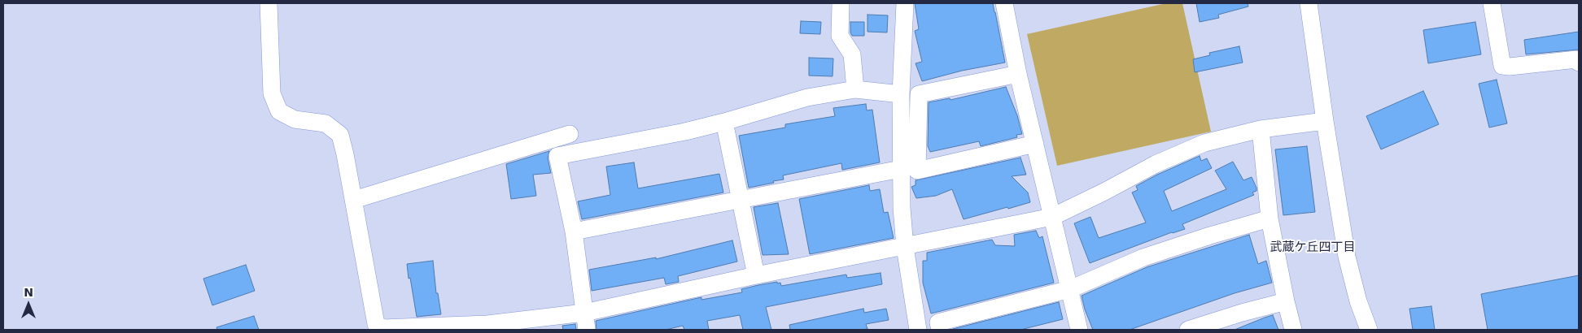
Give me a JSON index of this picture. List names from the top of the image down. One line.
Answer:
{"districts":["武蔵ケ丘四丁目"],"north":"top"}
